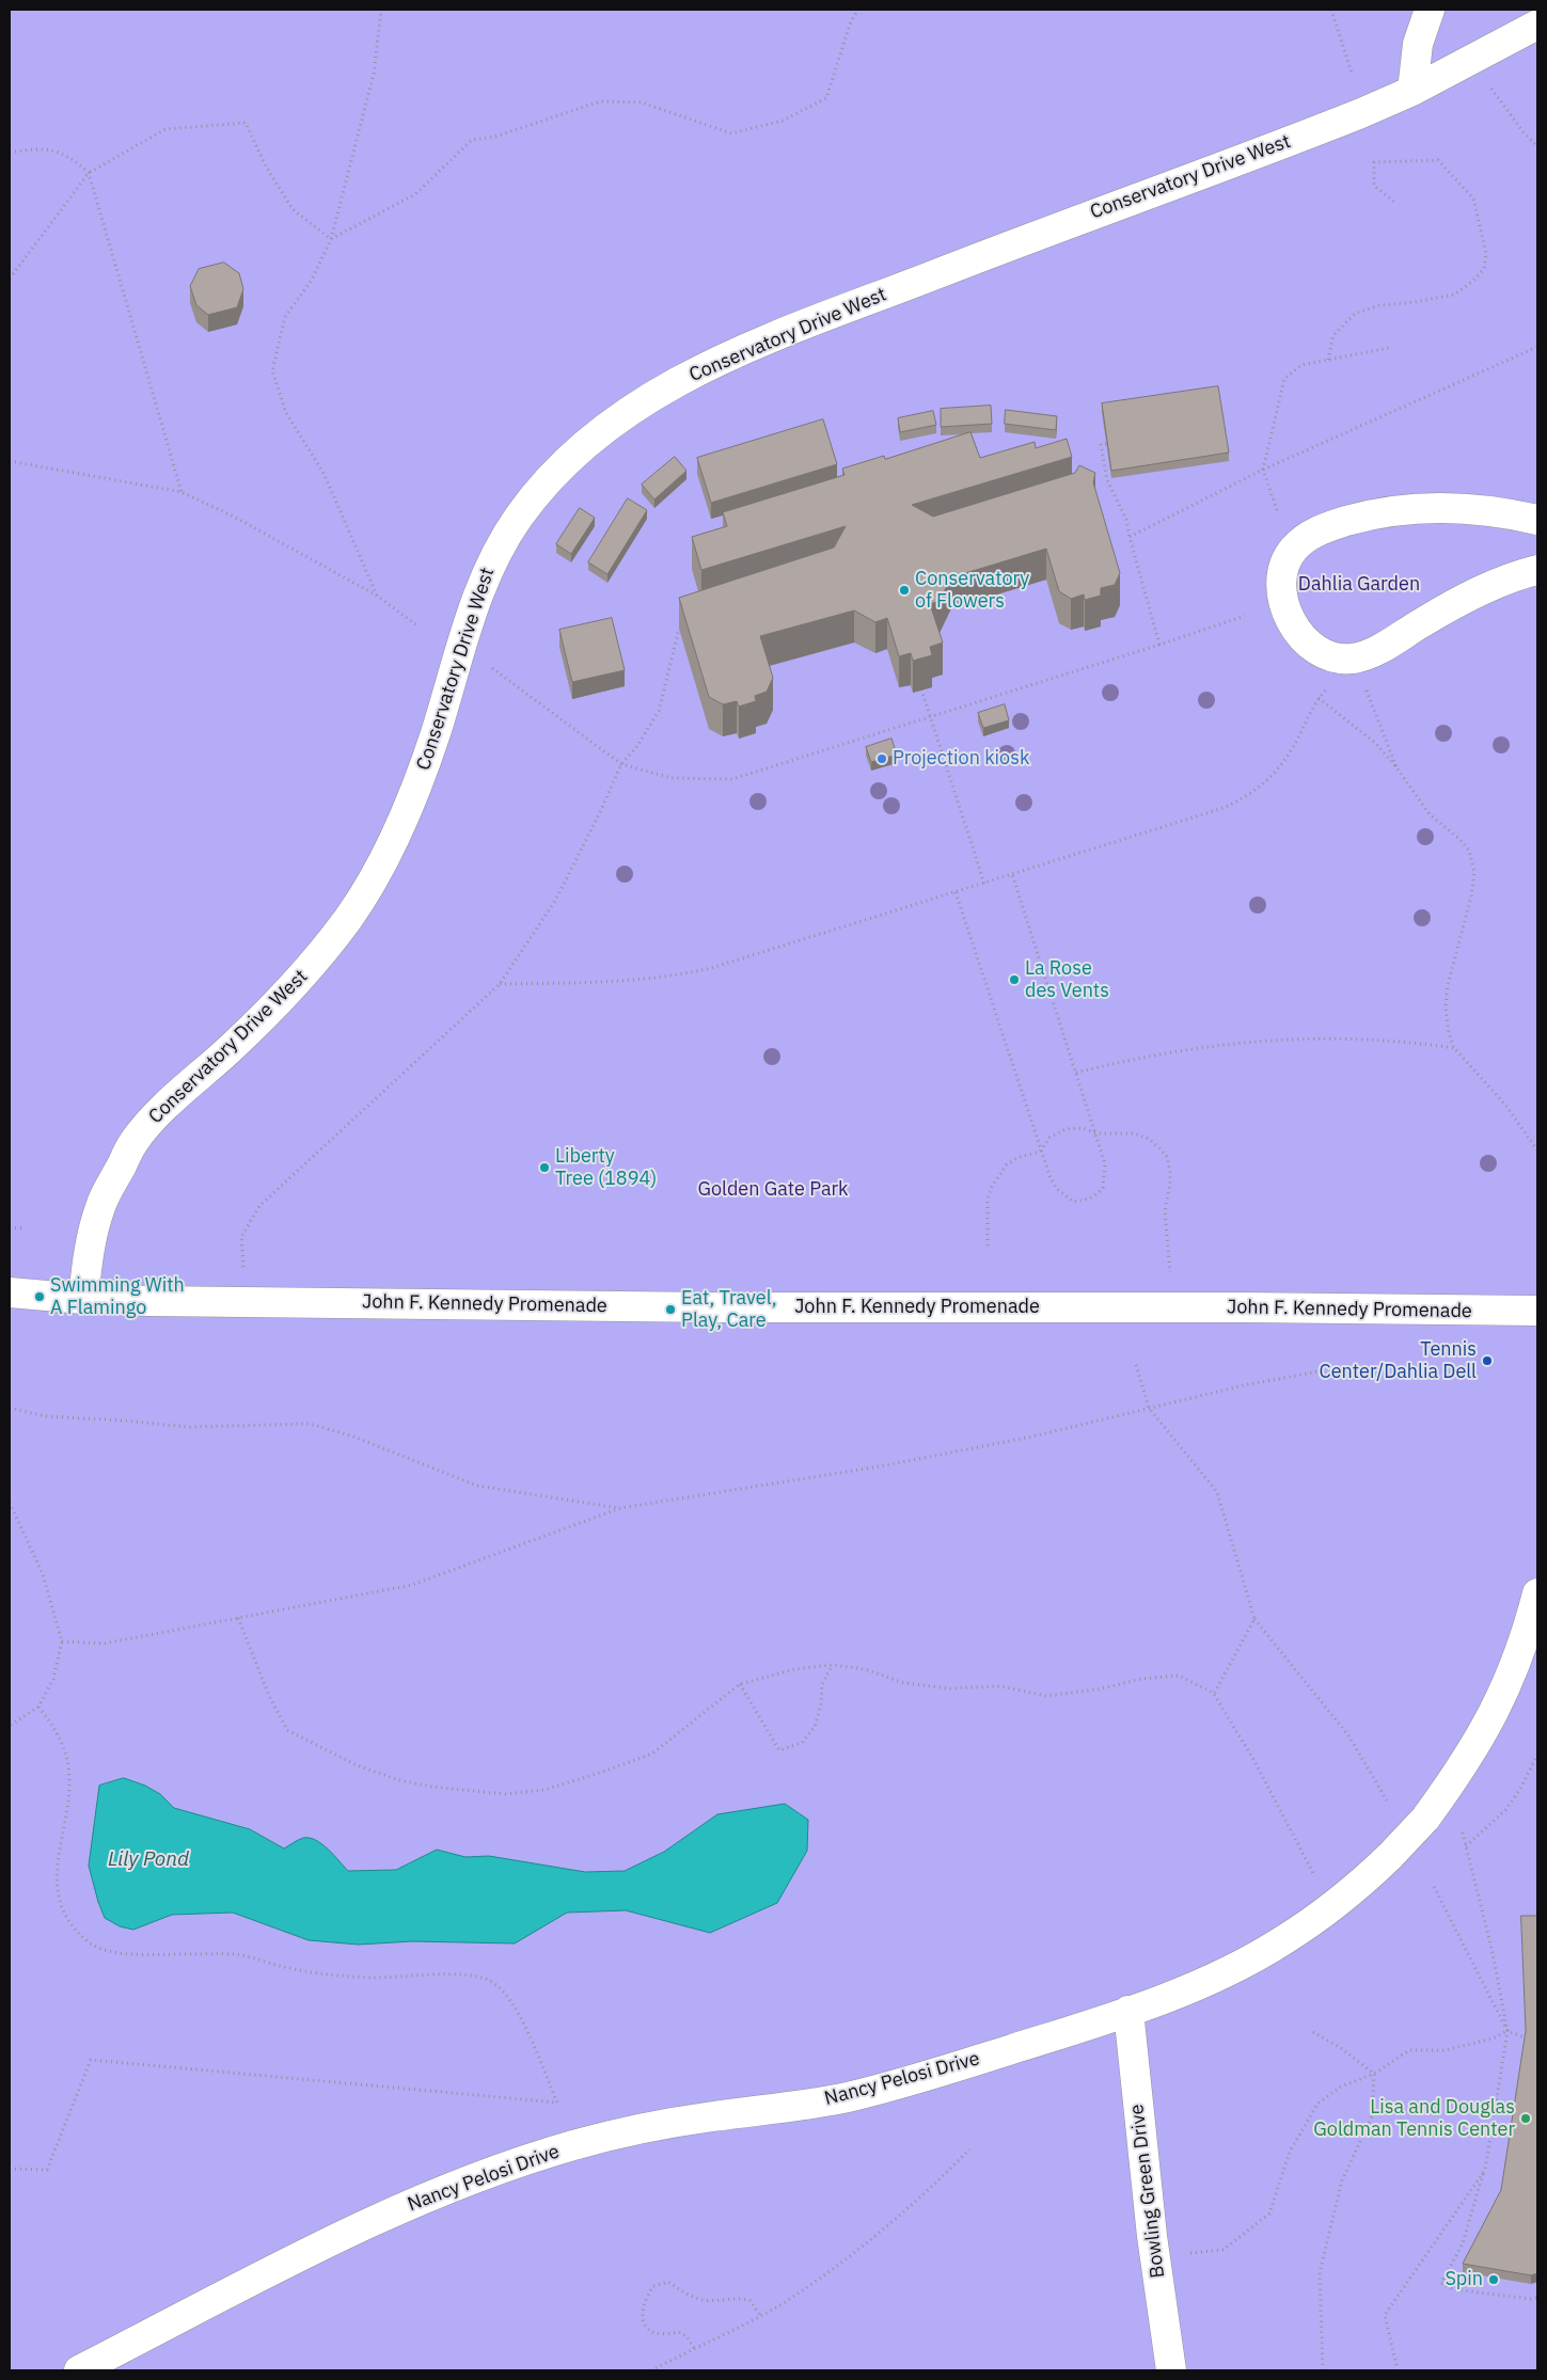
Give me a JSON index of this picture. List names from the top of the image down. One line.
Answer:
{"streets":{"street":["Conservatory Drive West","John F. Kennedy Promenade","Nancy Pelosi Drive","Bowling Green Drive"]},"crossings":[["Conservatory Drive West","John F. Kennedy Promenade"],["Nancy Pelosi Drive","Bowling Green Drive"]],"water":["Lily Pond"],"parks":["Dahlia Garden","Golden Gate Park"],"places":["Conservatory of Flowers","Projection kiosk","La Rose des Vents","Liberty Tree (1894)","Swimming With A Flamingo","Eat, Travel, Play, Care","Tennis Center/Dahlia Dell","Lisa and Douglas Goldman Tennis Center","Spin"]}
